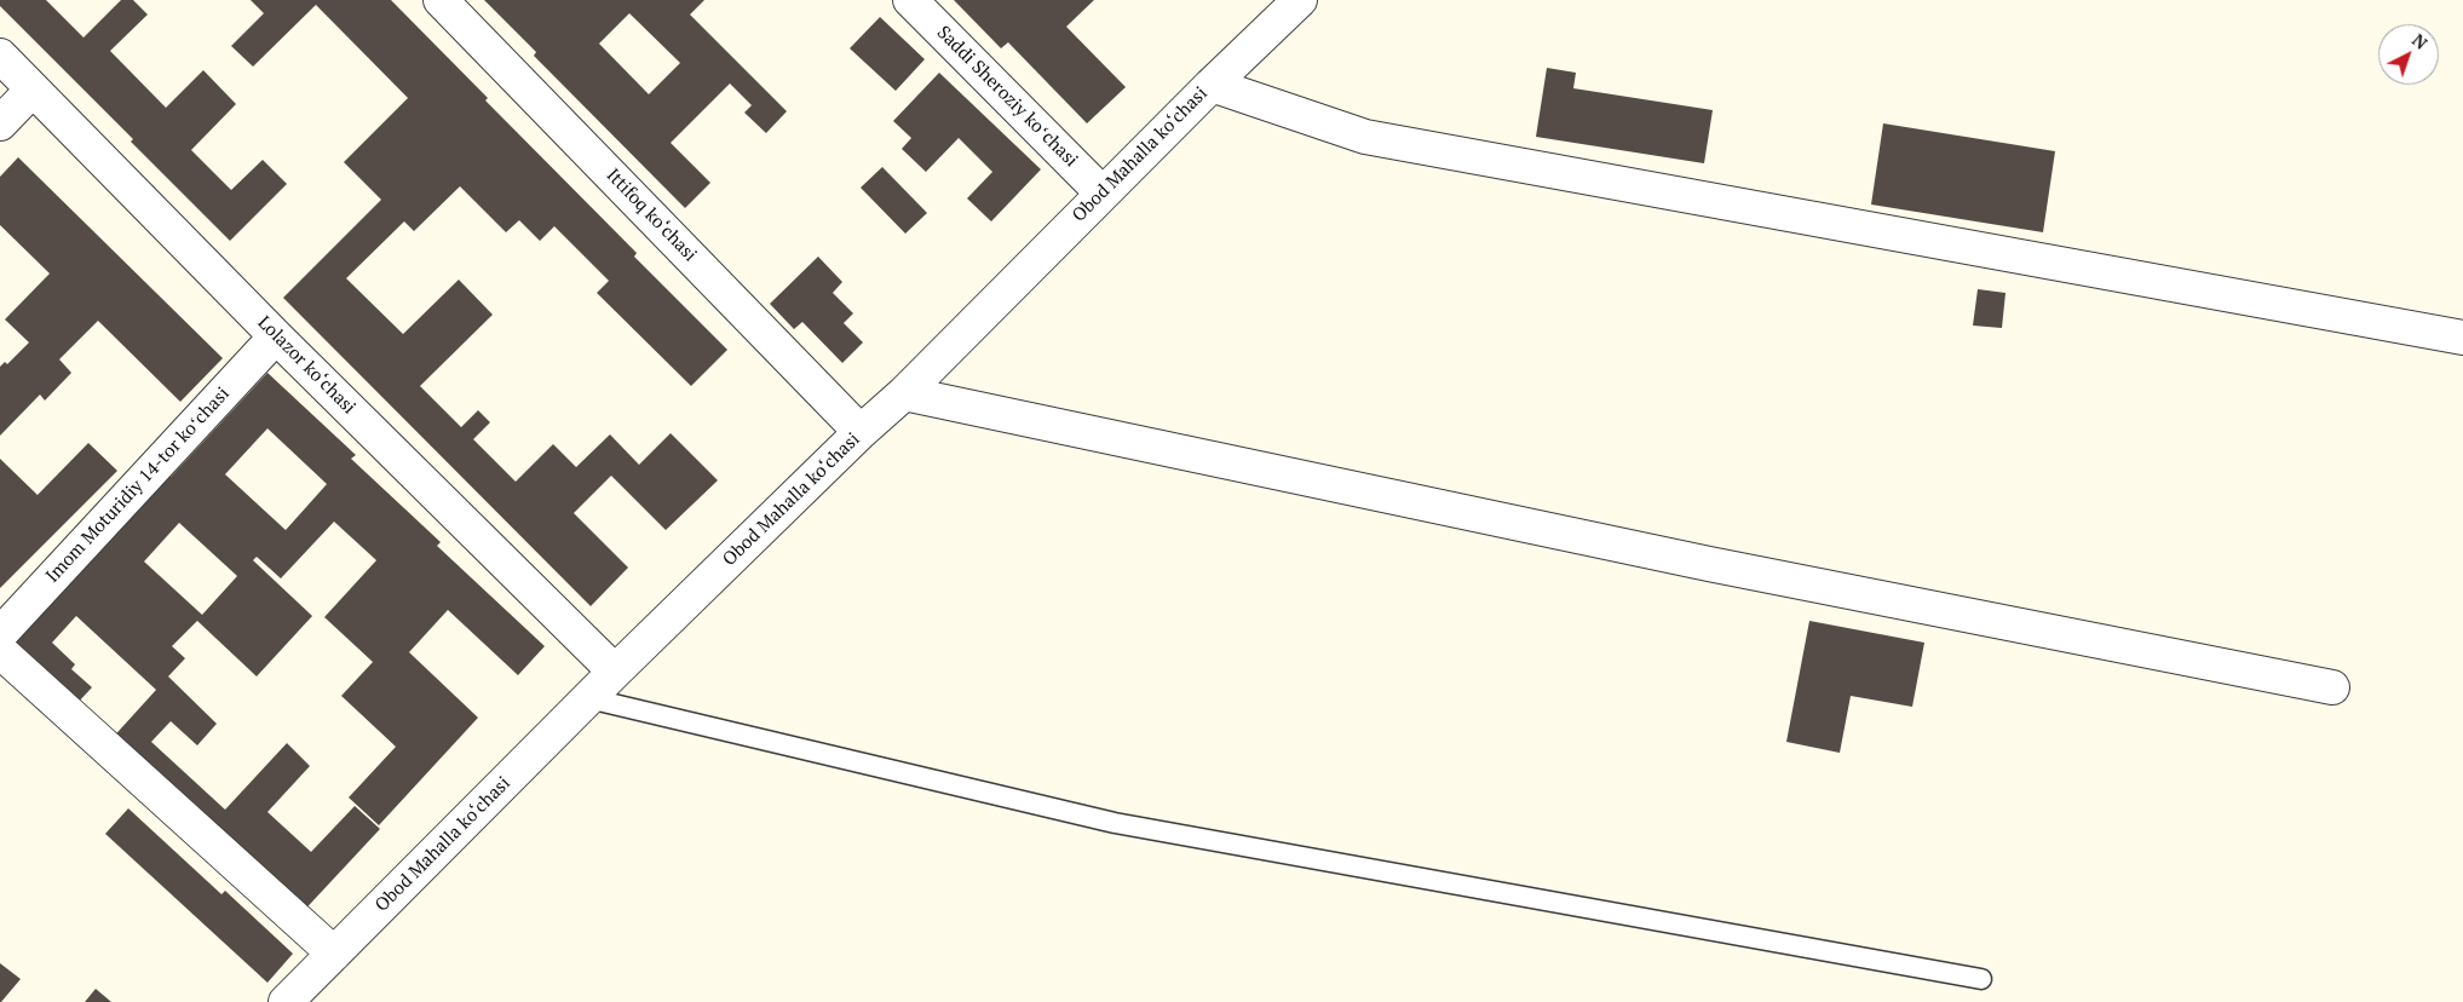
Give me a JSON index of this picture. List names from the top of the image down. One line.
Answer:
{"streets":{"street":["Saddi Sheroziy koʻchasi","Obod Mahalla ko‘chasi","Ittifoq ko‘chasi","Lolazor ko‘chasi","Imom Moturidiy 14-tor koʻchasi"]},"crossings":[["Saddi Sheroziy koʻchasi","Obod Mahalla ko‘chasi"],["Obod Mahalla ko‘chasi","Ittifoq ko‘chasi"],["Obod Mahalla ko‘chasi","Lolazor ko‘chasi"],["Lolazor ko‘chasi","Imom Moturidiy 14-tor koʻchasi"]],"north":"top right"}
